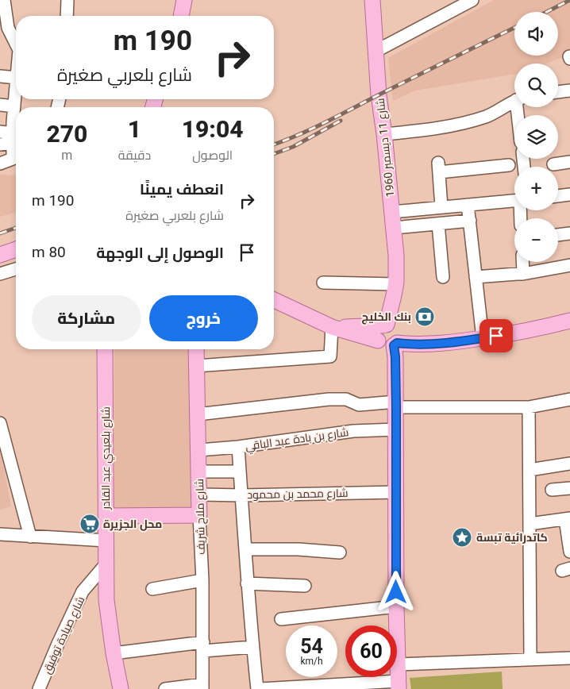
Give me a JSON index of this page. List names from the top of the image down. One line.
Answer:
{"streets":{"main road":["شارع 11 ديسمبر 1960","شارع بلعيدي عبد القادر","شارع ملاح شريف"],"street":["شارع بن بادة عبد الباقي","شارع محمد بن محمود","شارع صيادة توفيق"]},"crossings":[["شارع 11 ديسمبر 1960","شارع بن بادة عبد الباقي"],["شارع 11 ديسمبر 1960","شارع محمد بن محمود"],["شارع بن بادة عبد الباقي","شارع ملاح شريف"],["شارع بلعيدي عبد القادر","شارع صيادة توفيق"],["شارع محمد بن محمود","شارع ملاح شريف"]],"places":{"bank":["بنك الخليج"],"supermarket":["محل الجزيرة"],"place":["كاتدرائية تبسة"]},"page":{"map_buttons":["+","−"],"turn":["190 m","شارع بلعربي صغيرة"],"eta":["19:04","الوصول","1","دقيقة","270","m"],"list":[{"name":"انعطف يمينًا","note":"شارع بلعربي صغيرة","value":"190 m"},{"name":"الوصول إلى الوجهة","value":"80 m"}],"buttons":["خروج","مشاركة"],"speed":"54 km/h","limit":"60"}}
